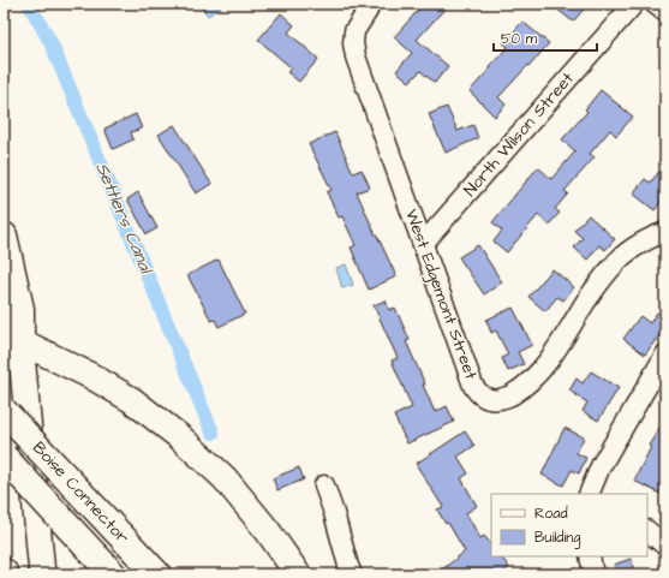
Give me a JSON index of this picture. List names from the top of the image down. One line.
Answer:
{"streets":{"highway":["Boise Connector"],"street":["North Wilson Street","West Edgemont Street"]},"crossings":[["North Wilson Street","West Edgemont Street"]],"water":["Settlers Canal"],"legend":["Road","Building"],"scale_bar":"50 m"}
